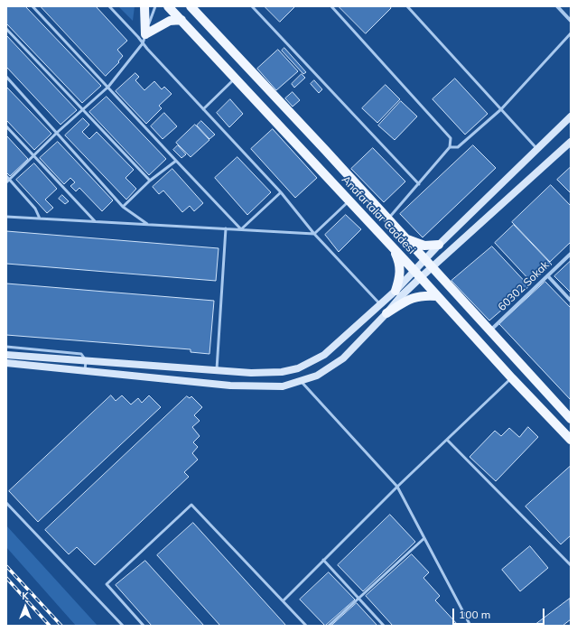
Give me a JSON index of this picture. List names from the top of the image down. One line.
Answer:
{"streets":{"main road":["Anafartalar Caddesi"],"street":["60302 Sokak"]},"crossings":[["Anafartalar Caddesi","60302 Sokak"]],"scale_bar":"100 m","north":"top"}
